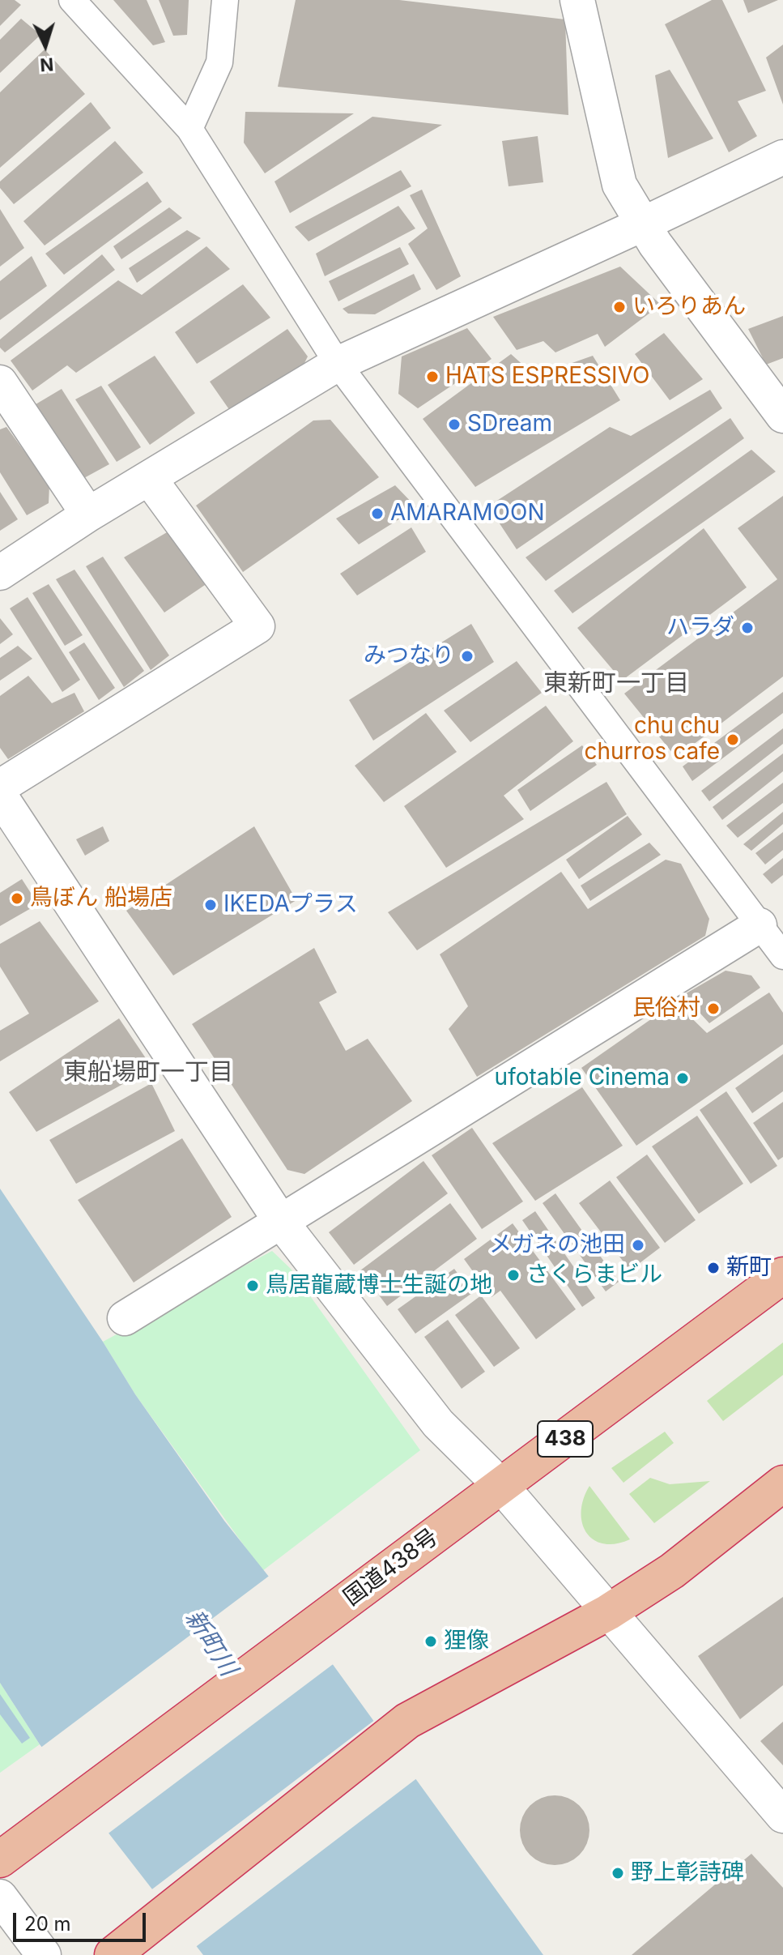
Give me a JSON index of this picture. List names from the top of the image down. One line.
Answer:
{"streets":{"highway":["438","国道438号"]},"districts":["東新町一丁目","東船場町一丁目"],"water":["新町川"],"places":["いろりあん","HATS ESPRESSIVO","SDream","AMARAMOON","ハラダ","みつなり","chu chu churros cafe","鳥ぼん 船場店","IKEDAプラス","民俗村","ufotable Cinema","メガネの池田","新町","さくらまビル","鳥居龍蔵博士生誕の地","狸像","野上彰詩碑"],"scale_bar":"20 m","north":"bottom"}
